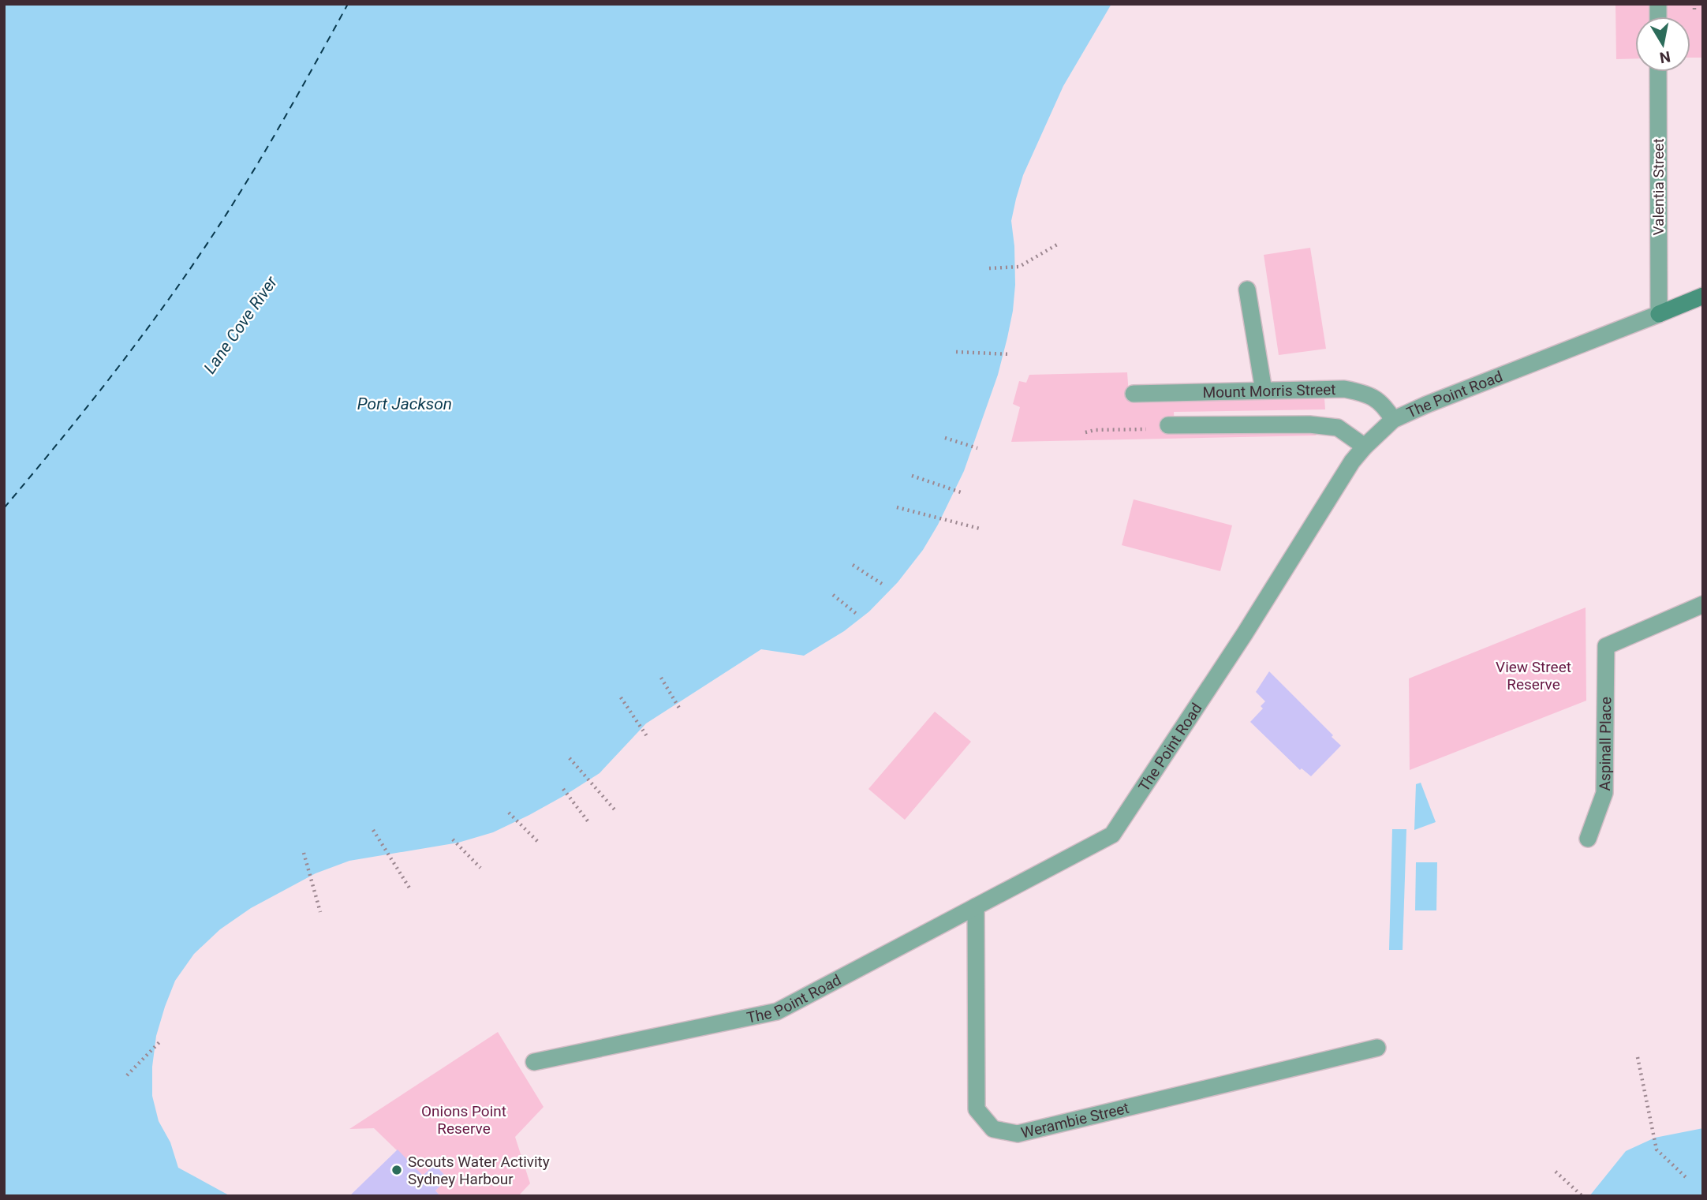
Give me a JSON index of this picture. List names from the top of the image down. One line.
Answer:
{"streets":{"street":["Valentia Street","Mount Morris Street","The Point Road","Aspinall Place","Werambie Street"]},"crossings":[["Valentia Street","The Point Road"],["Mount Morris Street","The Point Road"],["The Point Road","Werambie Street"]],"water":["Lane Cove River","Port Jackson"],"parks":["View Street Reserve","Onions Point Reserve"],"places":["Scouts Water Activity Sydney Harbour"],"north":"bottom"}
